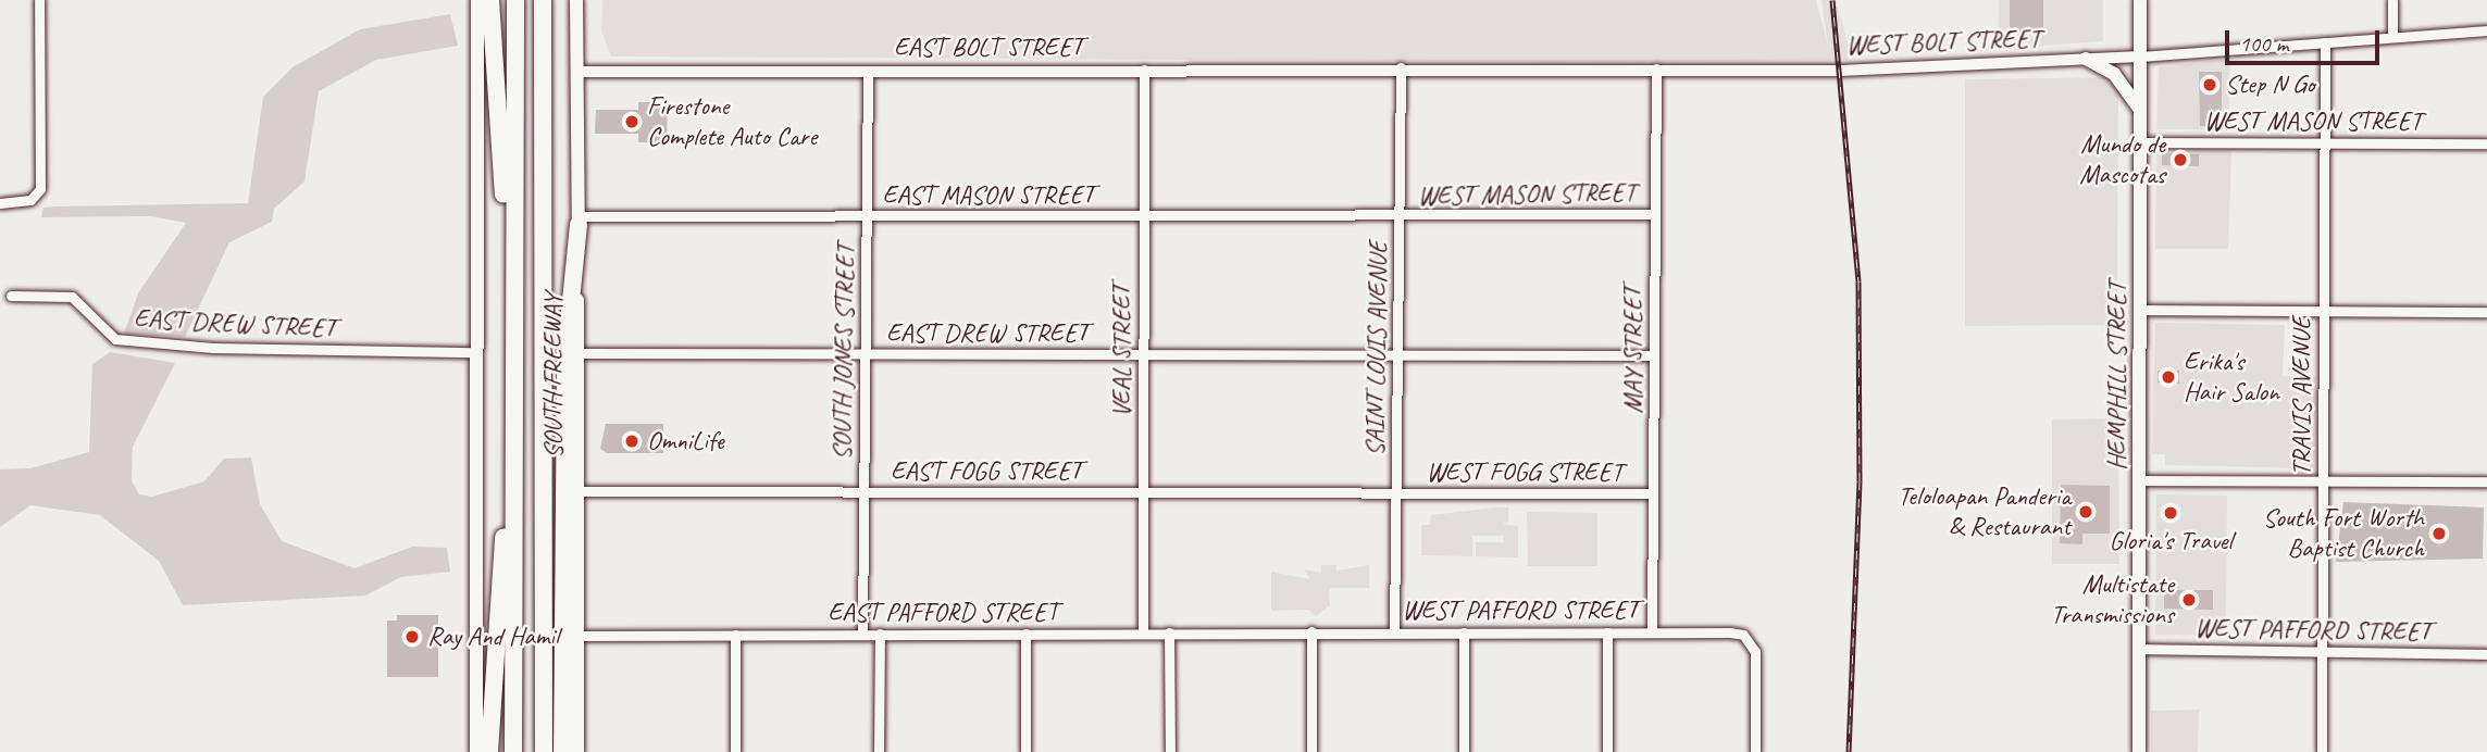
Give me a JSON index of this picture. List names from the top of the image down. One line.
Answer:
{"streets":{"highway":["SOUTH FREEWAY"],"main road":["HEMPHILL STREET"],"street":["WEST BOLT STREET","EAST BOLT STREET","WEST MASON STREET","EAST MASON STREET","EAST DREW STREET","SAINT LOUIS AVENUE","MAY STREET","VEAL STREET","SOUTH JONES STREET","TRAVIS AVENUE","EAST FOGG STREET","WEST FOGG STREET","WEST PAFFORD STREET","EAST PAFFORD STREET"]},"crossings":[["WEST BOLT STREET","EAST BOLT STREET"],["WEST BOLT STREET","SAINT LOUIS AVENUE"],["WEST BOLT STREET","MAY STREET"],["WEST BOLT STREET","HEMPHILL STREET"],["WEST BOLT STREET","TRAVIS AVENUE"],["EAST BOLT STREET","SAINT LOUIS AVENUE"],["EAST BOLT STREET","VEAL STREET"],["EAST BOLT STREET","SOUTH JONES STREET"],["EAST BOLT STREET","SOUTH FREEWAY"],["WEST MASON STREET","EAST MASON STREET"],["WEST MASON STREET","SAINT LOUIS AVENUE"],["WEST MASON STREET","MAY STREET"],["WEST MASON STREET","HEMPHILL STREET"],["WEST MASON STREET","TRAVIS AVENUE"],["EAST MASON STREET","SAINT LOUIS AVENUE"],["EAST MASON STREET","VEAL STREET"],["EAST MASON STREET","SOUTH JONES STREET"],["EAST MASON STREET","SOUTH FREEWAY"],["EAST DREW STREET","SAINT LOUIS AVENUE"],["EAST DREW STREET","MAY STREET"],["EAST DREW STREET","VEAL STREET"],["EAST DREW STREET","SOUTH JONES STREET"],["EAST DREW STREET","SOUTH FREEWAY"],["SAINT LOUIS AVENUE","EAST FOGG STREET"],["SAINT LOUIS AVENUE","WEST FOGG STREET"],["SAINT LOUIS AVENUE","WEST PAFFORD STREET"],["MAY STREET","WEST FOGG STREET"],["MAY STREET","WEST PAFFORD STREET"],["VEAL STREET","EAST FOGG STREET"],["VEAL STREET","EAST PAFFORD STREET"],["SOUTH JONES STREET","EAST FOGG STREET"],["SOUTH JONES STREET","EAST PAFFORD STREET"],["SOUTH FREEWAY","EAST FOGG STREET"],["SOUTH FREEWAY","EAST PAFFORD STREET"],["HEMPHILL STREET","WEST PAFFORD STREET"],["TRAVIS AVENUE","WEST PAFFORD STREET"],["EAST FOGG STREET","WEST FOGG STREET"],["WEST PAFFORD STREET","EAST PAFFORD STREET"]],"places":["Step N Go","Firestone Complete Auto Care","Mundo de Mascotas","Erika's Hair Salon","OmniLife","Teloloapan Panderia & Restaurant","Gloria's Travel","South Fort Worth Baptist Church","Multistate Transmissions","Ray And Hamil"],"scale_bar":"100 m"}
